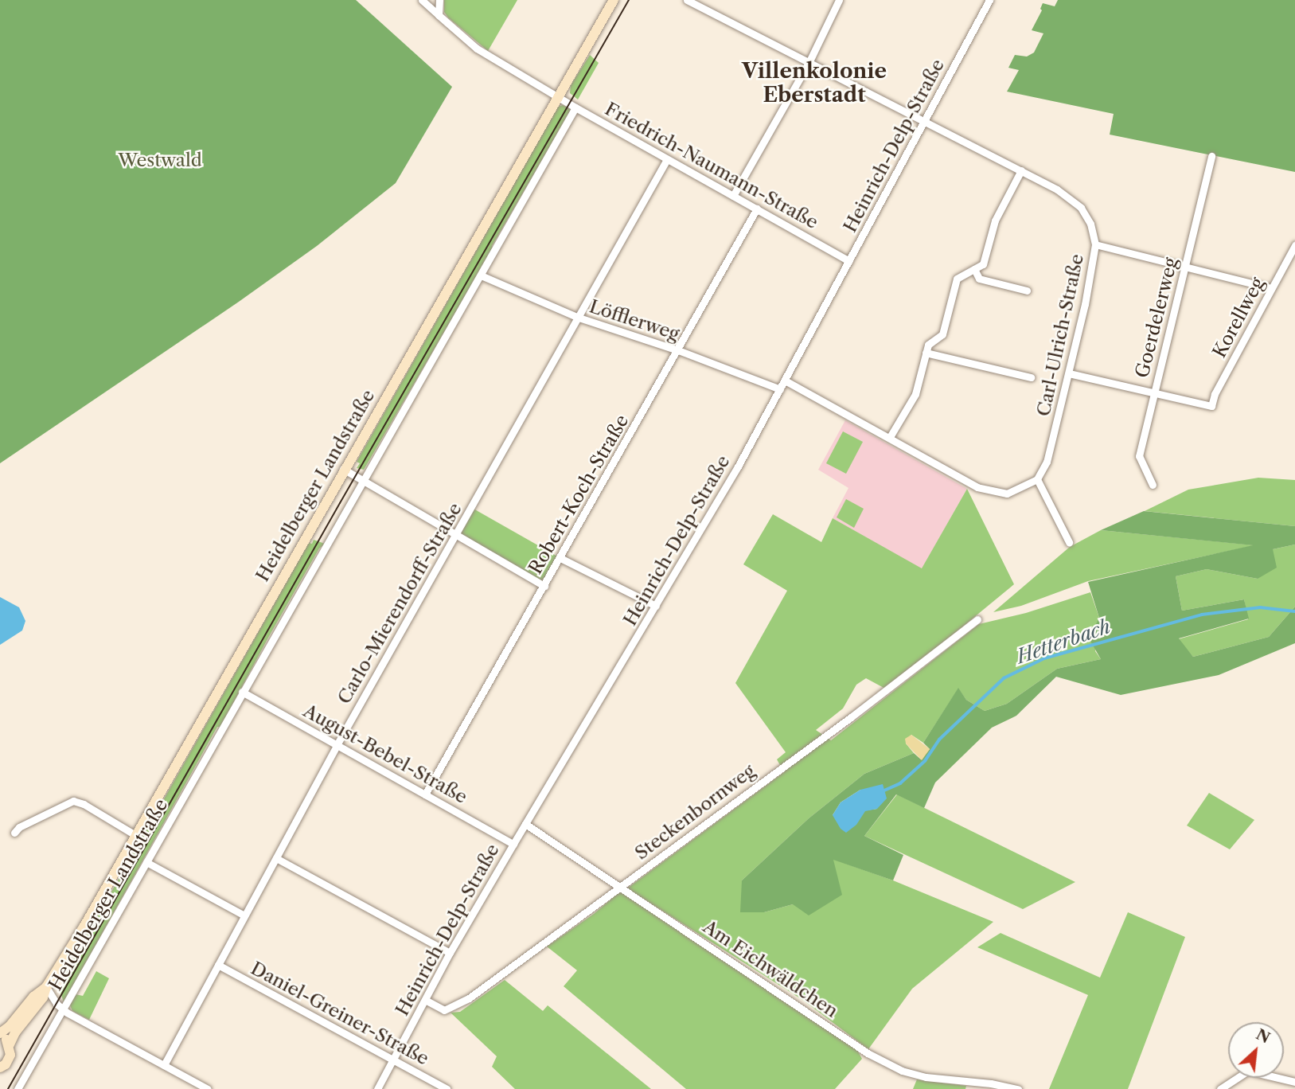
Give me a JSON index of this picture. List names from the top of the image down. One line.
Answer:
{"streets":{"street":["Heinrich-Delp-Straße","Friedrich-Naumann-Straße","Goerdelerweg","Korellweg","Löfflerweg","Carl-Ulrich-Straße","Heidelberger Landstraße","Robert-Koch-Straße","Carlo-Mierendorff-Straße","August-Bebel-Straße","Steckenbornweg","Am Eichwäldchen","Daniel-Greiner-Straße"]},"crossings":[["Heinrich-Delp-Straße","Friedrich-Naumann-Straße"],["Heinrich-Delp-Straße","Löfflerweg"],["Heinrich-Delp-Straße","Carl-Ulrich-Straße"],["Heinrich-Delp-Straße","August-Bebel-Straße"],["Heinrich-Delp-Straße","Steckenbornweg"],["Heinrich-Delp-Straße","Am Eichwäldchen"],["Heinrich-Delp-Straße","Daniel-Greiner-Straße"],["Friedrich-Naumann-Straße","Heidelberger Landstraße"],["Friedrich-Naumann-Straße","Robert-Koch-Straße"],["Friedrich-Naumann-Straße","Carlo-Mierendorff-Straße"],["Goerdelerweg","Korellweg"],["Löfflerweg","Heidelberger Landstraße"],["Löfflerweg","Robert-Koch-Straße"],["Löfflerweg","Carlo-Mierendorff-Straße"],["Heidelberger Landstraße","August-Bebel-Straße"],["Robert-Koch-Straße","August-Bebel-Straße"],["Carlo-Mierendorff-Straße","August-Bebel-Straße"],["Carlo-Mierendorff-Straße","Daniel-Greiner-Straße"],["Steckenbornweg","Am Eichwäldchen"]],"districts":["Villenkolonie Eberstadt"],"water":["Hetterbach"],"parks":["Westwald"],"north":"top right"}
